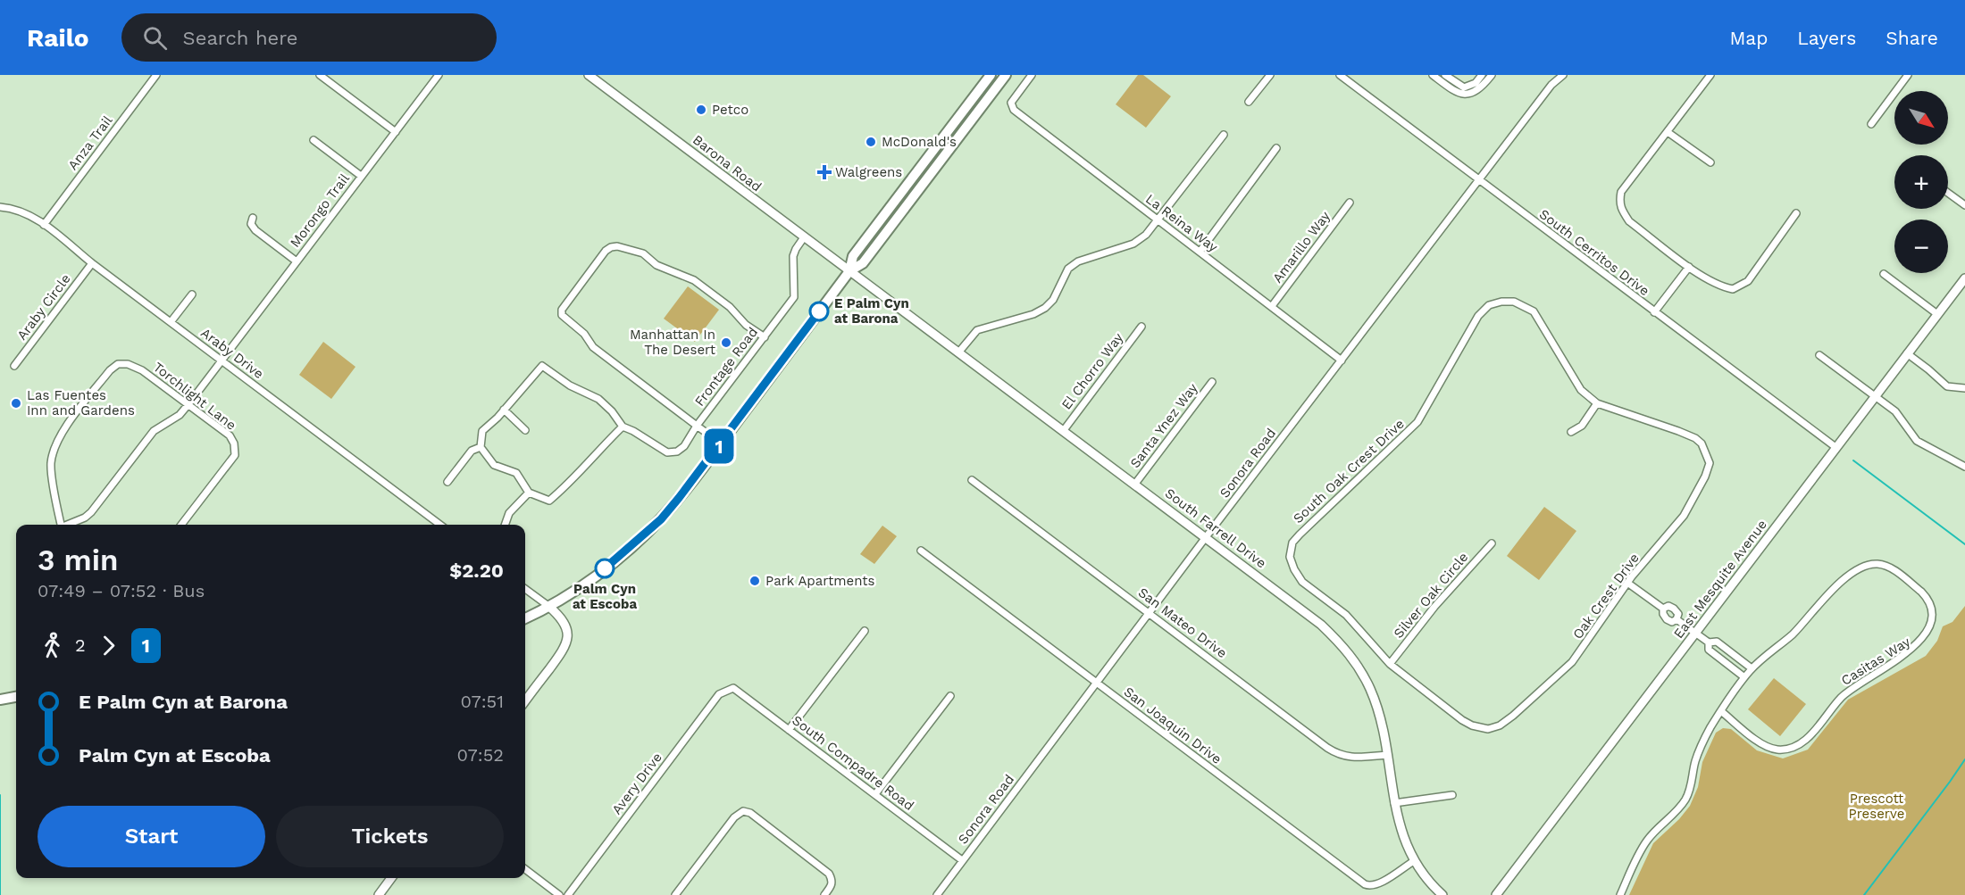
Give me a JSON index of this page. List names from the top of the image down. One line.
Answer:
{"streets":{"street":["Anza Trail","Barona Road","Morongo Trail","La Reina Way","Amarillo Way","South Cerritos Drive","Araby Circle","Araby Drive","Frontage Road","El Chorro Way","Torchlight Lane","Santa Ynez Way","Sonora Road","South Oak Crest Drive","South Farrell Drive","East Mesquite Avenue","Silver Oak Circle","Oak Crest Drive","San Mateo Drive","Casitas Way","San Joaquin Drive","South Compadre Road","Avery Drive"]},"crossings":[["Anza Trail","Araby Drive"],["Barona Road","Frontage Road"],["Barona Road","South Farrell Drive"],["Morongo Trail","Araby Drive"],["Morongo Trail","Torchlight Lane"],["La Reina Way","Amarillo Way"],["La Reina Way","Sonora Road"],["South Cerritos Drive","Sonora Road"],["South Cerritos Drive","East Mesquite Avenue"],["Araby Circle","Araby Drive"],["El Chorro Way","South Farrell Drive"],["Santa Ynez Way","South Farrell Drive"],["Sonora Road","South Farrell Drive"],["Sonora Road","San Mateo Drive"],["Sonora Road","San Joaquin Drive"],["Sonora Road","South Compadre Road"],["South Oak Crest Drive","Silver Oak Circle"],["South Oak Crest Drive","Oak Crest Drive"],["South Farrell Drive","San Mateo Drive"],["South Farrell Drive","San Joaquin Drive"],["Silver Oak Circle","Oak Crest Drive"],["South Compadre Road","Avery Drive"]],"parks":["Prescott Preserve"],"places":{"other":["Petco","McDonald's","E Palm Cyn at Barona","Manhattan In The Desert","Las Fuentes Inn and Gardens","Palm Cyn at Escoba","Park Apartments"],"health":["Walgreens"]},"lines":["bus line 1"],"north":"bottom right","page":{"header":"Railo","search":"Search here","nav":["Map","Layers","Share"],"on_map":"1","map_buttons":["+","−"],"heading":["3 min","07:49 – 07:52 · Bus","$2.20"],"legs":["2","1"],"list":[{"name":"E Palm Cyn at Barona","value":"07:51"},{"name":"Palm Cyn at Escoba","value":"07:52"}],"buttons":["Start","Tickets"]}}
